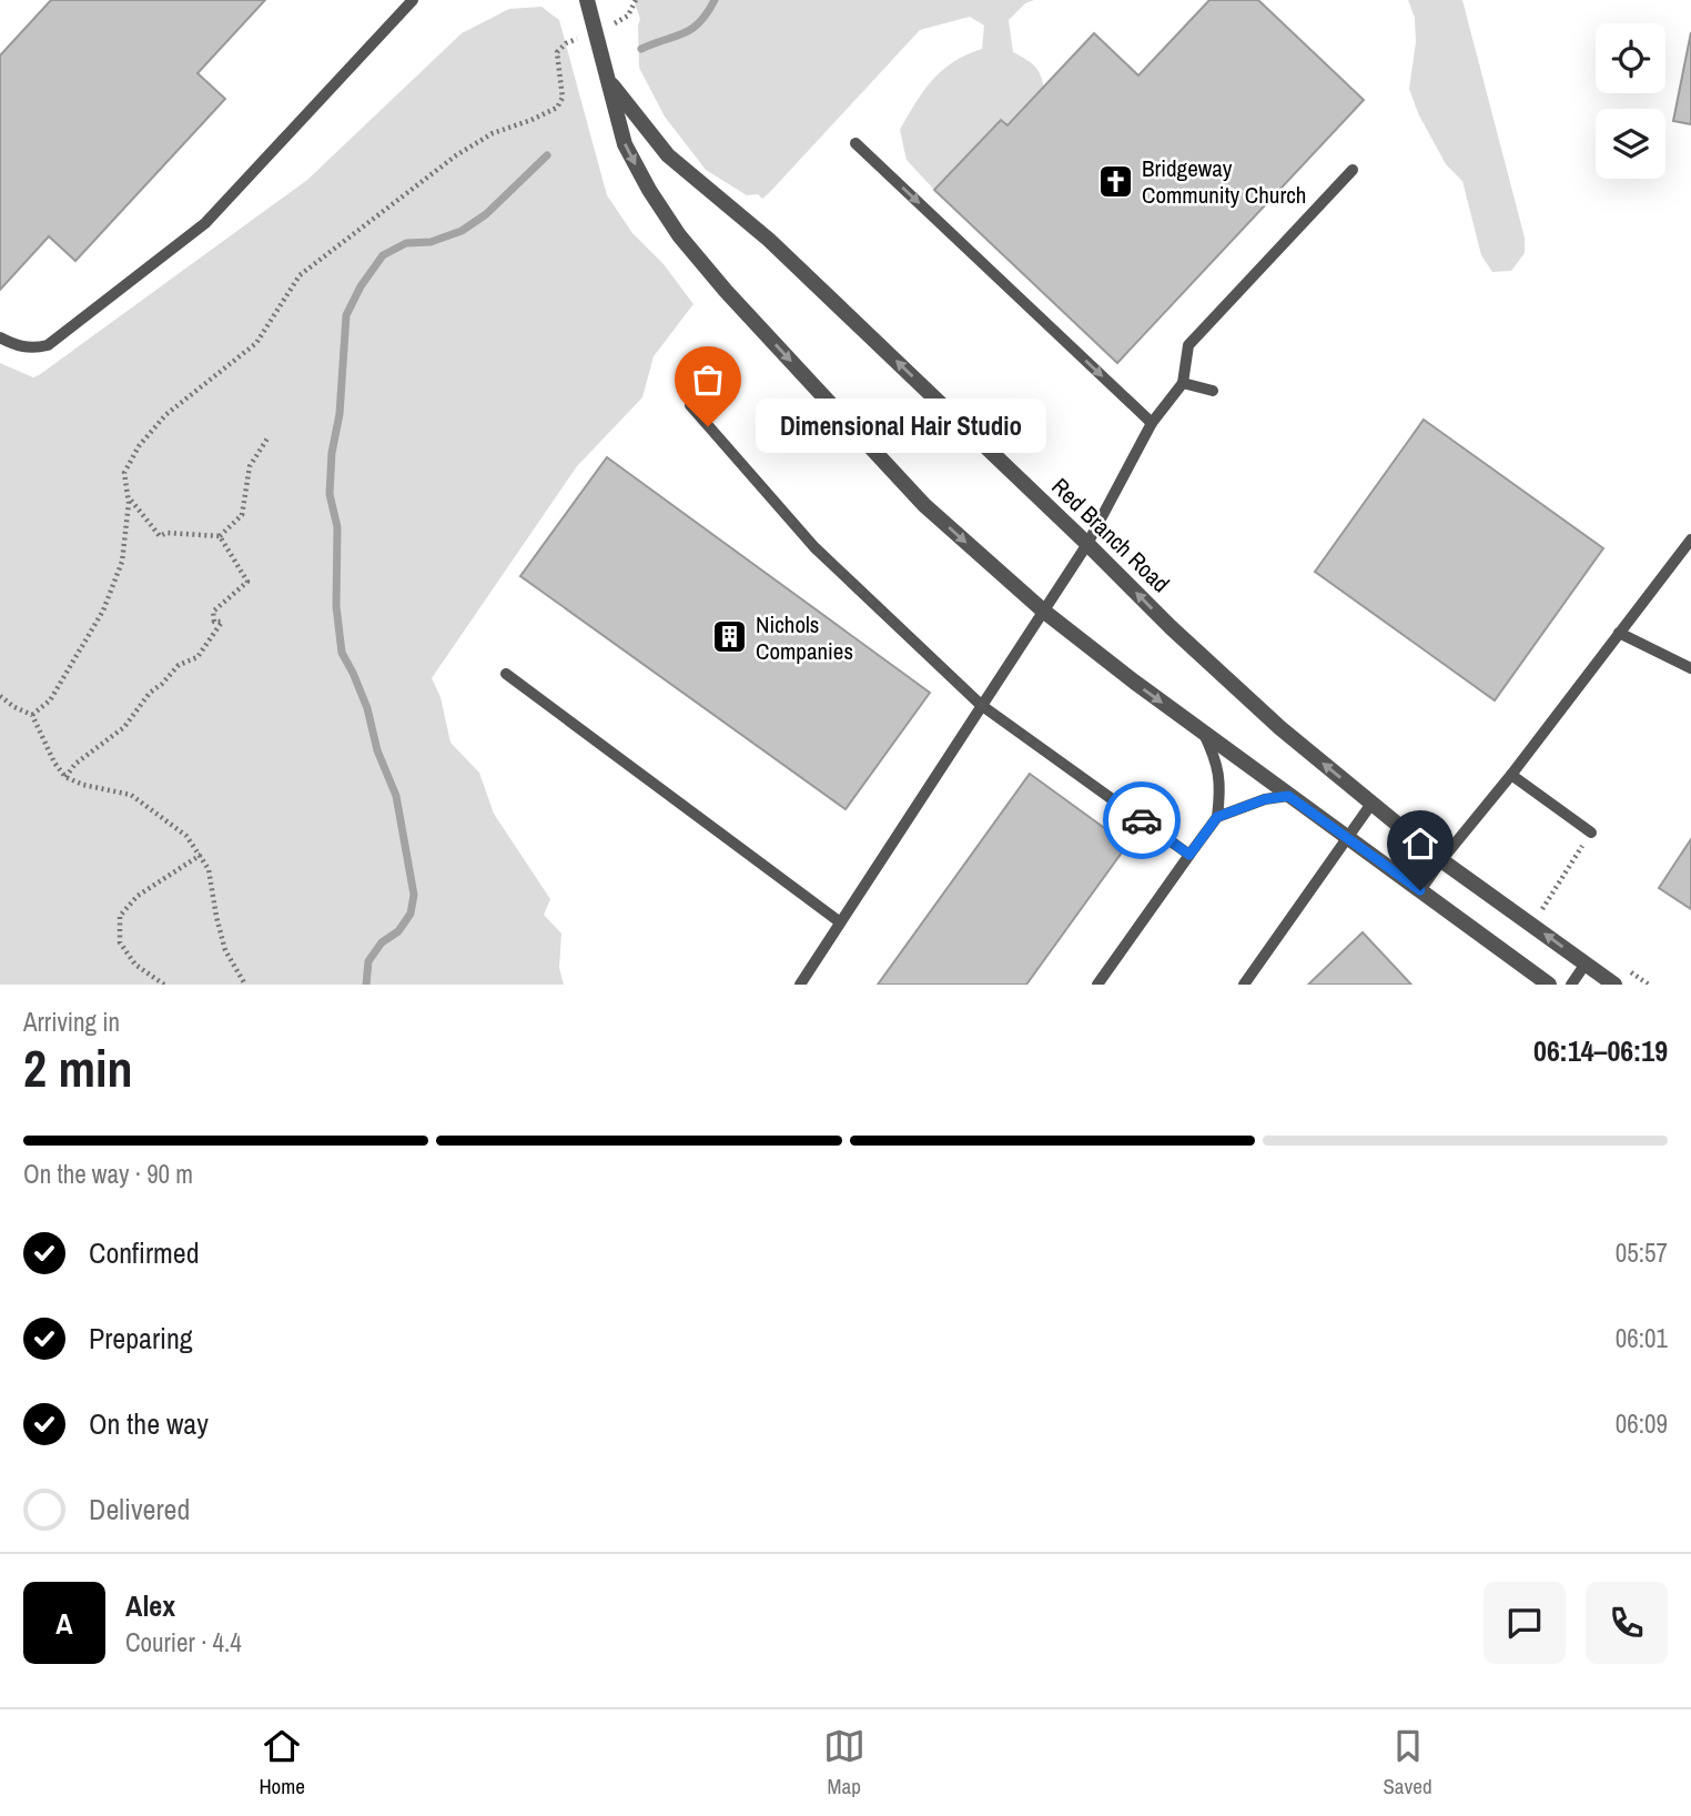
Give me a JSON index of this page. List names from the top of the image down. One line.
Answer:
{"streets":{"street":["Red Branch Road"]},"places":{"church":["Bridgeway Community Church"],"other":["Dimensional Hair Studio"],"building":["Nichols Companies"]},"page":{"bubble":"Dimensional Hair Studio","heading":["2 min","Arriving in","06:14–06:19"],"panel":["Alex","Courier · 4.4"],"bar":"On the way · 90 m","list":[["Confirmed","05:57"],["Preparing","06:01"],["On the way","06:09"],"Delivered"],"round":"A","tabs":["Home","Map","Saved"]}}
